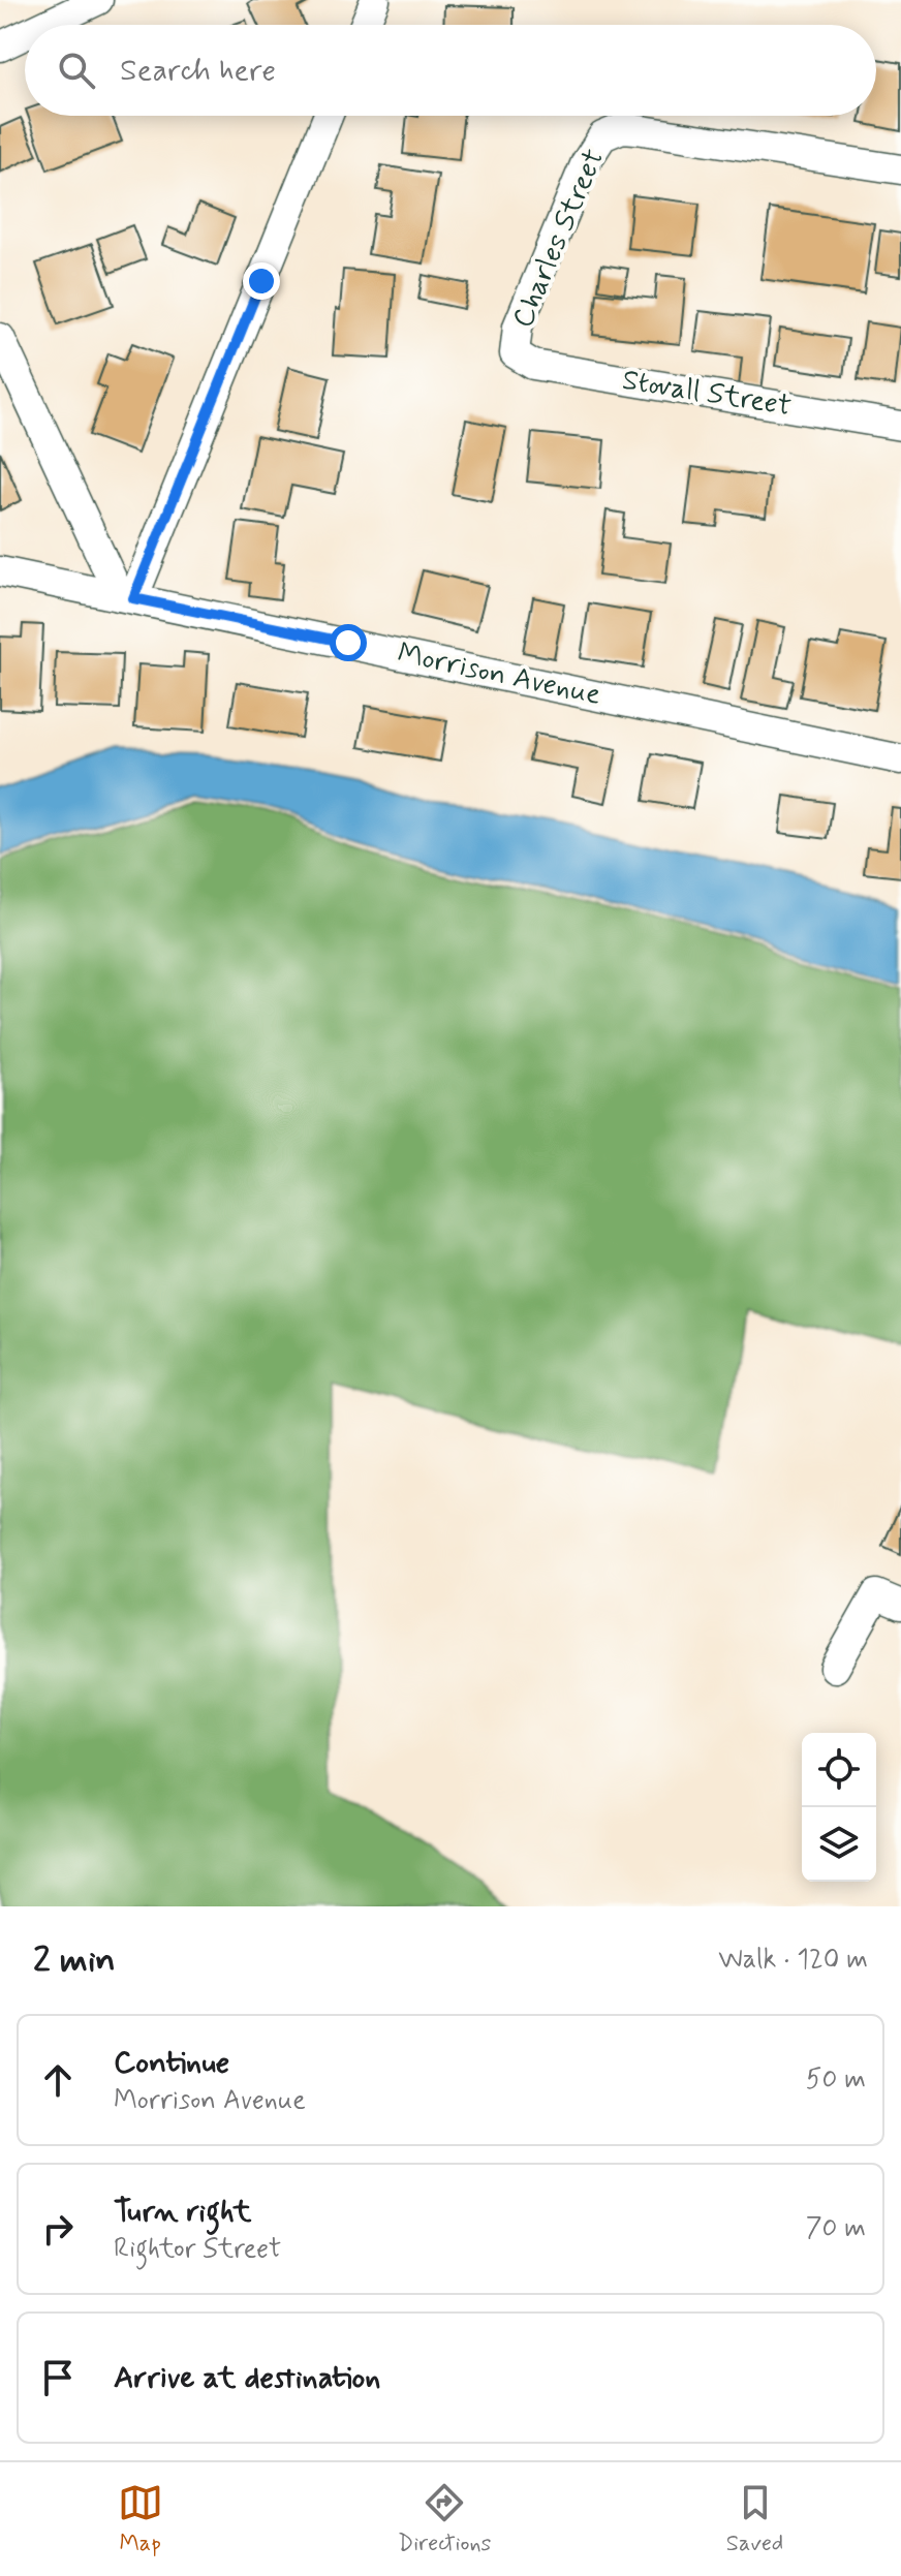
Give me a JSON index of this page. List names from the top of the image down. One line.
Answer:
{"streets":{"street":["Charles Street","Stovall Street","Morrison Avenue"]},"crossings":[["Charles Street","Stovall Street"]],"page":{"search":"Search here","heading":["2 min","Walk · 120 m"],"list":[["Continue","Morrison Avenue","50 m"],["Turn right","Rightor Street","70 m"],"Arrive at destination"],"nav":["Map","Directions","Saved"]}}
